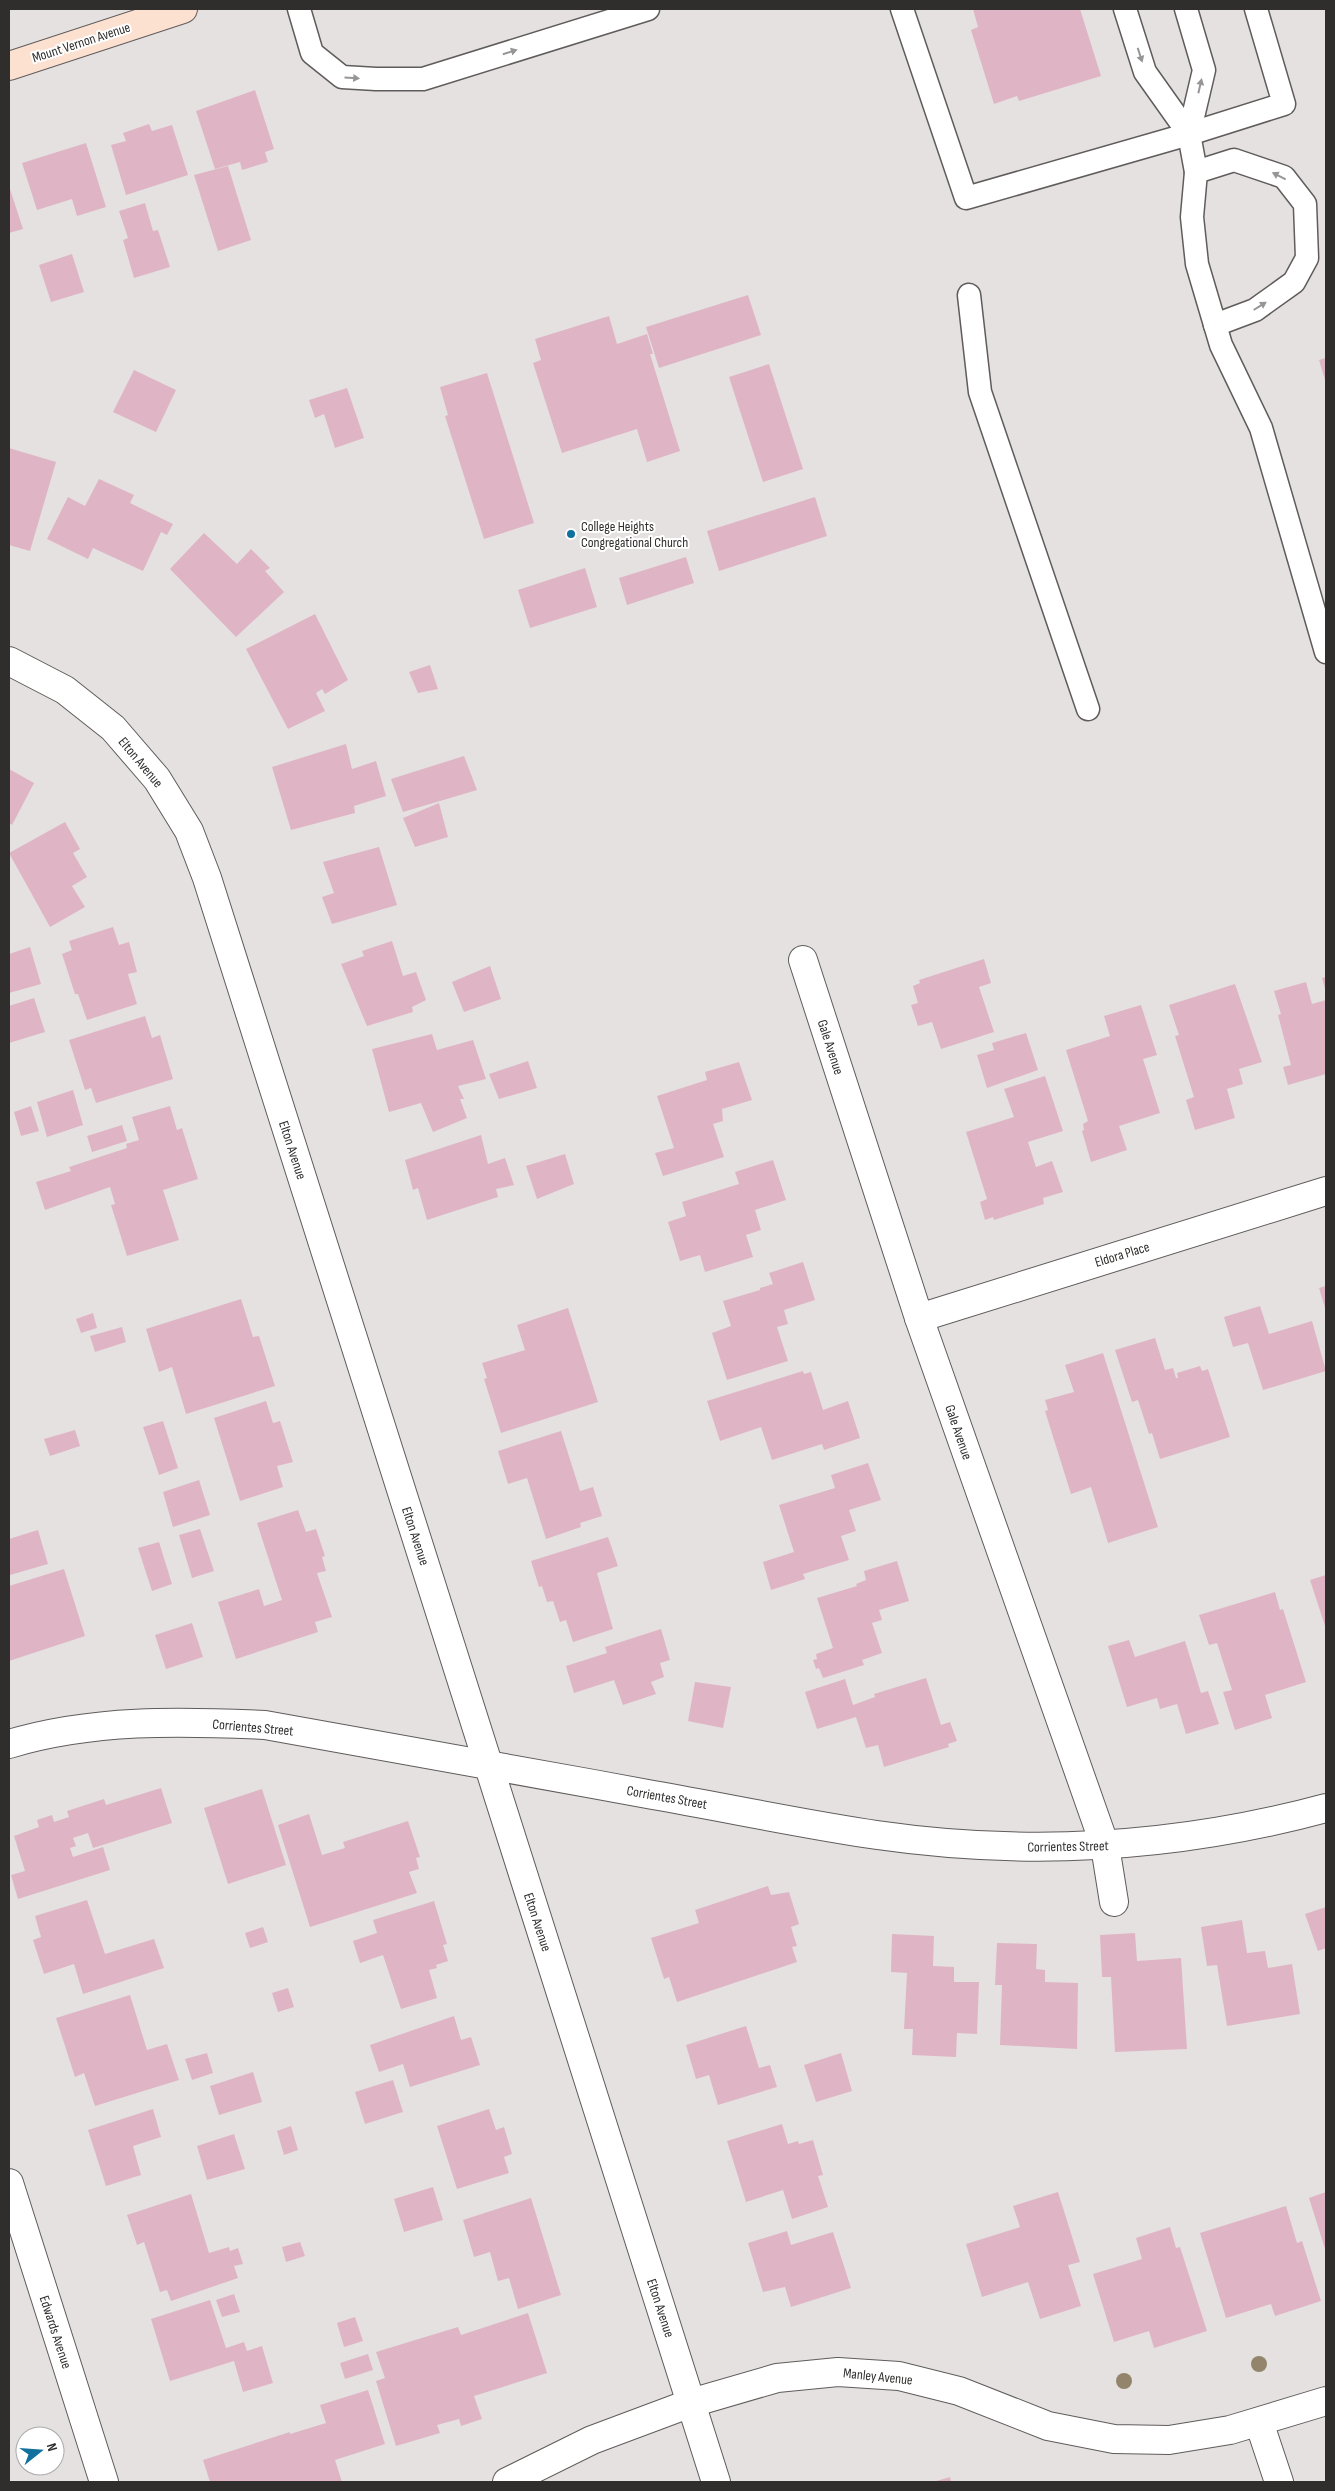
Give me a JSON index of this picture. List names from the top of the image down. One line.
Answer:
{"streets":{"main road":["Mount Vernon Avenue"],"street":["Elton Avenue","Gale Avenue","Eldora Place","Corrientes Street","Edwards Avenue","Manley Avenue"]},"crossings":[["Elton Avenue","Corrientes Street"],["Elton Avenue","Manley Avenue"],["Gale Avenue","Eldora Place"],["Gale Avenue","Corrientes Street"]],"places":["College Heights Congregational Church"],"north":"right"}
